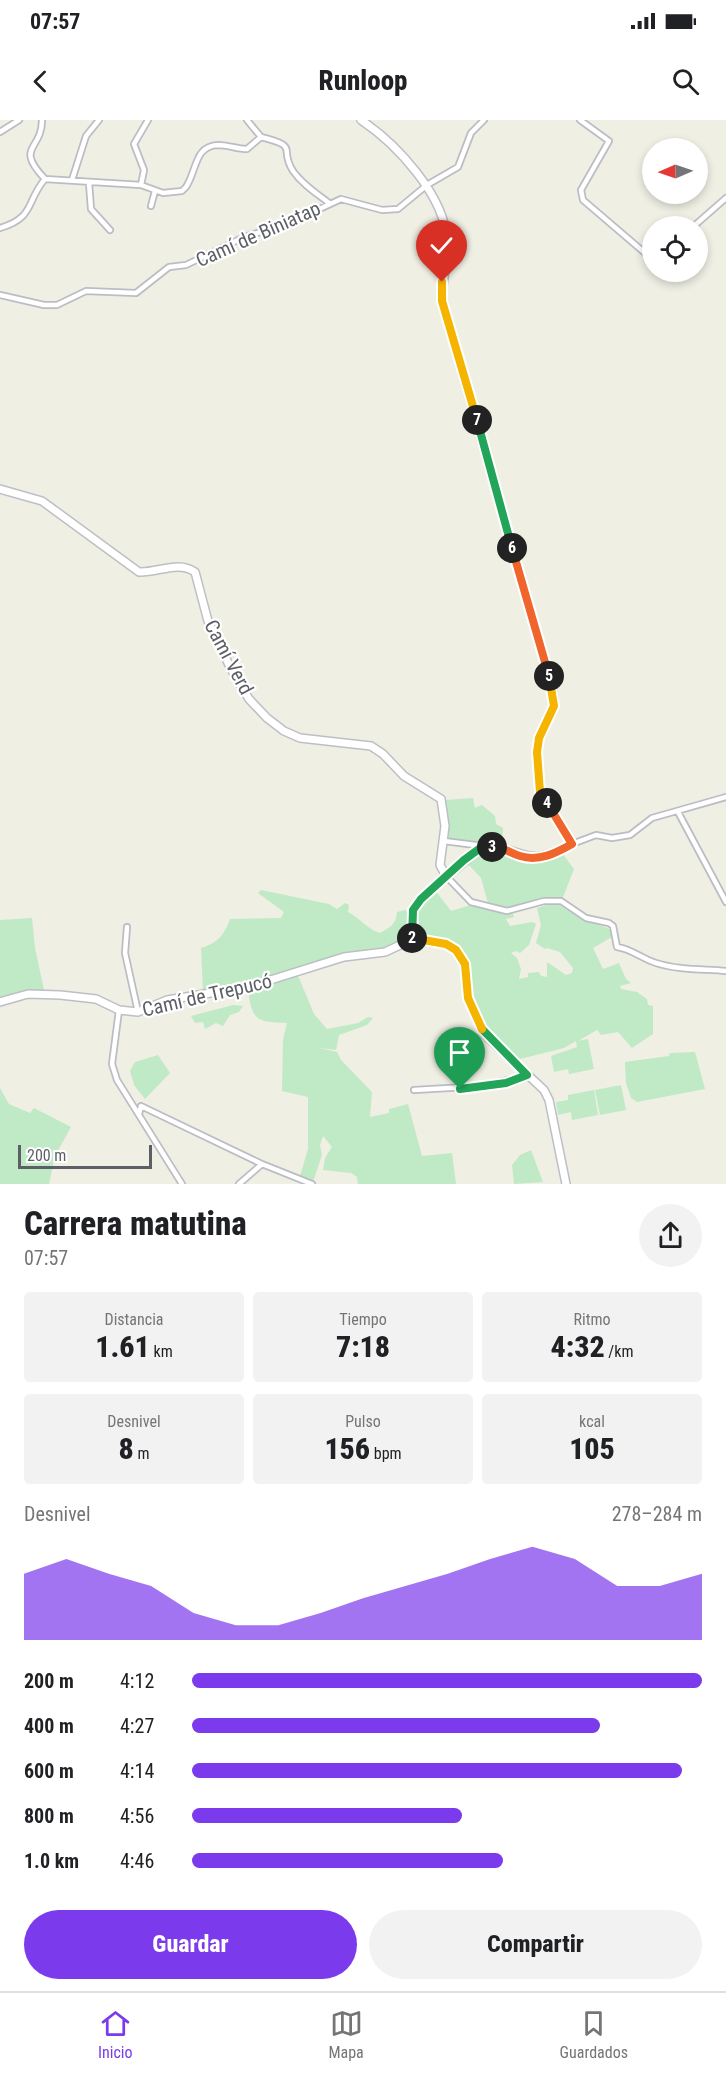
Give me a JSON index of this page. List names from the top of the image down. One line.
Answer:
{"streets":{"street":["Camí de Biniatap","Camí Verd","Camí de Trepucó"]},"scale_bar":"200 m","north":"left","page":{"status":"07:57","header":"Runloop","pins":["7","6","5","4","3","2"],"scale":"200 m","heading":["Carrera matutina","07:57"],"stats":[["Distancia","1.61 km"],["Tiempo","7:18"],["Ritmo","4:32 /km"],["Desnivel","8 m"],["Pulso","156 bpm"],["kcal","105"]],"chart":["Desnivel","278–284 m"],"list":[{"name":"200 m","note":"4:12"},{"name":"400 m","note":"4:27"},{"name":"600 m","note":"4:14"},{"name":"800 m","note":"4:56"},{"name":"1.0 km","note":"4:46"}],"buttons":["Guardar","Compartir"],"tabs":["Inicio","Mapa","Guardados"]}}
